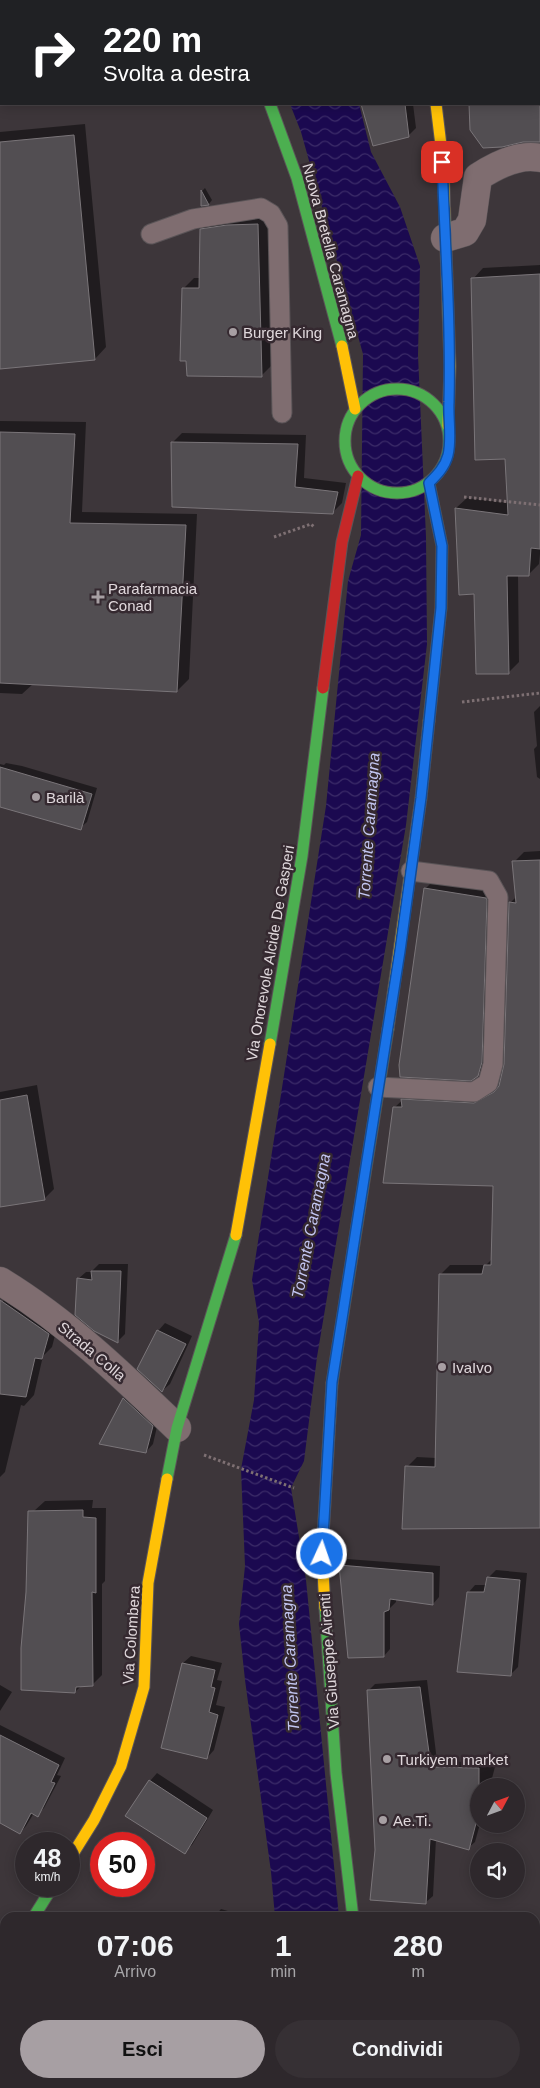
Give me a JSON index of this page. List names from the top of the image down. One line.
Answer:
{"streets":{"main road":["Nuova Bretella Caramagna","Via Onorevole Alcide De Gasperi","Via Colombera","Via Giuseppe Airenti"],"street":["Strada Colla"]},"crossings":[["Nuova Bretella Caramagna","Via Onorevole Alcide De Gasperi"],["Nuova Bretella Caramagna","Via Giuseppe Airenti"],["Via Onorevole Alcide De Gasperi","Strada Colla"],["Via Onorevole Alcide De Gasperi","Via Colombera"],["Via Onorevole Alcide De Gasperi","Via Giuseppe Airenti"],["Strada Colla","Via Colombera"]],"water":["Torrente Caramagna"],"places":{"other":["Burger King","Barilà","IvaIvo","Turkiyem market","Ae.Ti."],"health":["Parafarmacia Conad"]},"north":"top right","page":{"turn":["220 m","Svolta a destra"],"speed":"48 km/h","limit":"50","eta":["07:06","Arrivo","1","min","280","m"],"buttons":["Esci","Condividi"]}}
